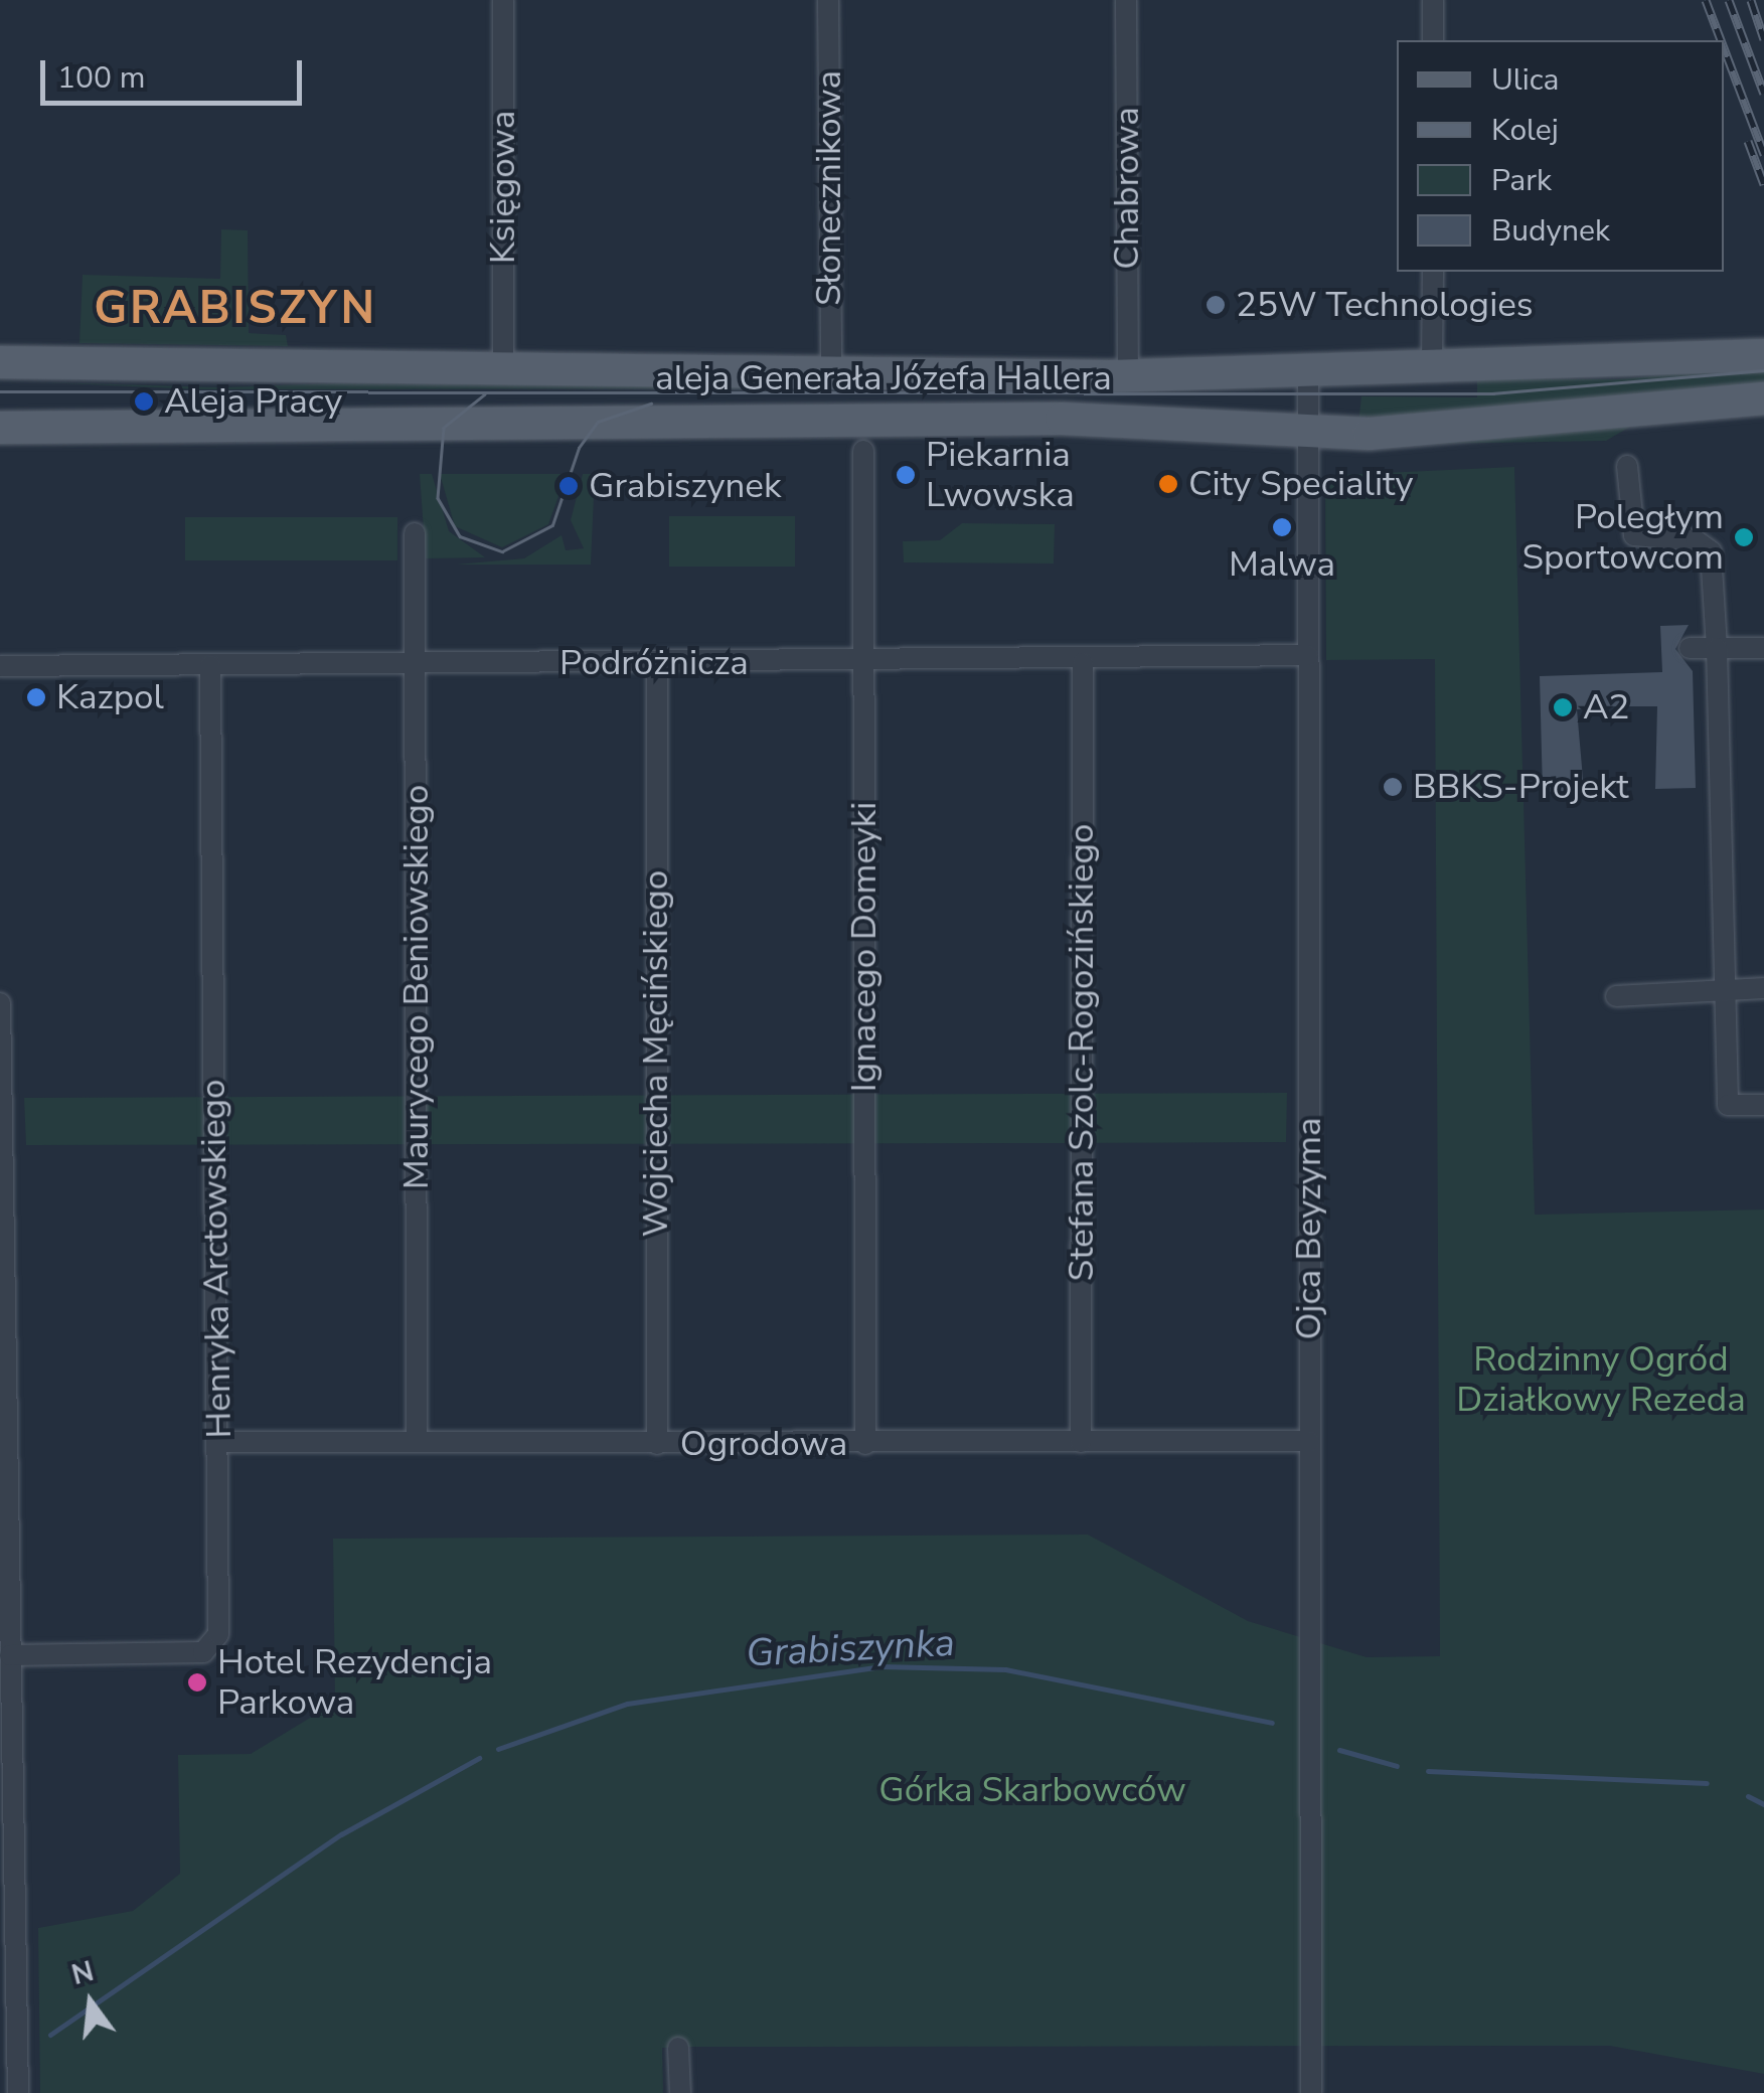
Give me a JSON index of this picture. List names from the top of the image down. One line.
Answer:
{"streets":{"main road":["aleja Generała Józefa Hallera"],"street":["Księgowa","Słonecznikowa","Chabrowa","Podróżnicza","Ignacego Domeyki","Maurycego Beniowskiego","Stefana Szolc-Rogozińskiego","Wojciecha Męcińskiego","Ojca Beyzyma","Henryka Arctowskiego","Ogrodowa"]},"crossings":[["Księgowa","aleja Generała Józefa Hallera"],["Słonecznikowa","aleja Generała Józefa Hallera"],["Chabrowa","aleja Generała Józefa Hallera"],["aleja Generała Józefa Hallera","Ojca Beyzyma"],["Podróżnicza","Ignacego Domeyki"],["Podróżnicza","Maurycego Beniowskiego"],["Podróżnicza","Stefana Szolc-Rogozińskiego"],["Podróżnicza","Wojciecha Męcińskiego"],["Podróżnicza","Ojca Beyzyma"],["Podróżnicza","Henryka Arctowskiego"],["Ignacego Domeyki","Ogrodowa"],["Maurycego Beniowskiego","Ogrodowa"],["Stefana Szolc-Rogozińskiego","Ogrodowa"],["Wojciecha Męcińskiego","Ogrodowa"],["Ojca Beyzyma","Ogrodowa"],["Henryka Arctowskiego","Ogrodowa"]],"districts":["GRABISZYN"],"water":["Grabiszynka"],"parks":["Rodzinny Ogród Działkowy Rezeda","Górka Skarbowców"],"places":["25W Technologies","Aleja Pracy","Piekarnia Lwowska","City Speciality","Grabiszynek","Malwa","Poległym Sportowcom","Kazpol","A2","BBKS-Projekt","Hotel Rezydencja Parkowa"],"legend":["Ulica","Kolej","Park","Budynek"],"scale_bar":"100 m","north":"top"}
